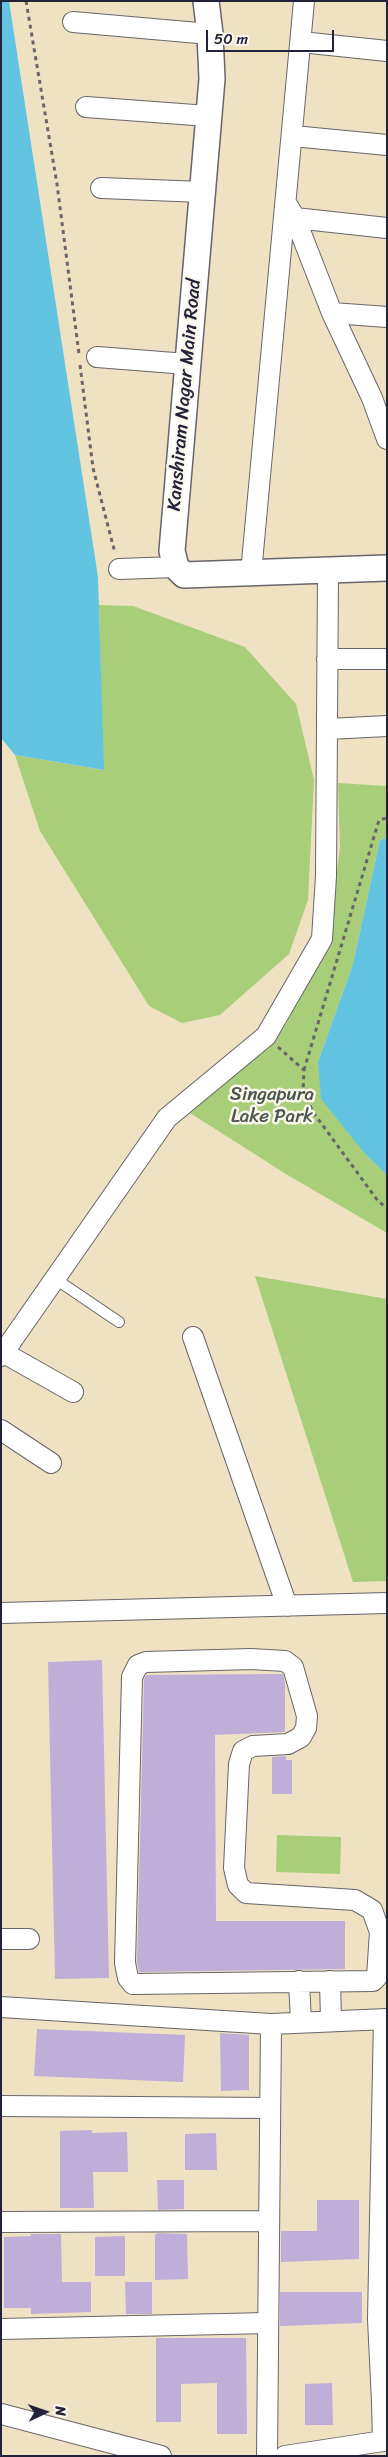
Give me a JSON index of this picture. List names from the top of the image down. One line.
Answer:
{"streets":{"street":["Kanshiram Nagar Main Road"]},"parks":["Singapura Lake Park"],"scale_bar":"50 m","north":"right"}
